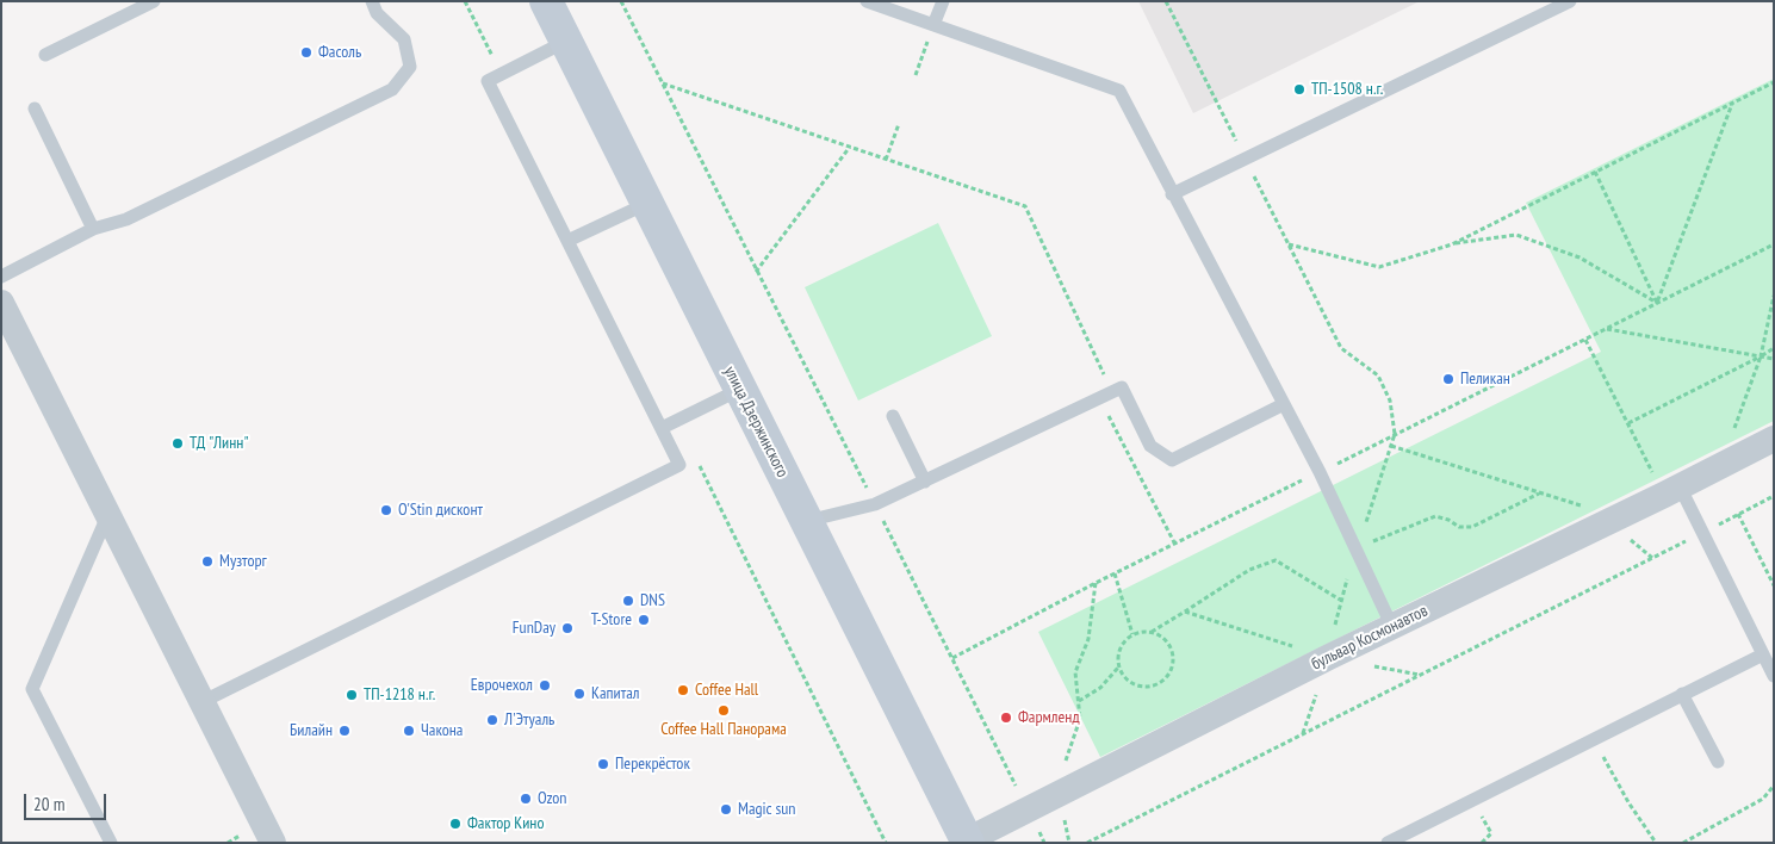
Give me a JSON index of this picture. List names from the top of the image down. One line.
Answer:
{"streets":{"main road":["улица Дзержинского"],"street":["бульвар Космонавтов"]},"crossings":[["улица Дзержинского","бульвар Космонавтов"]],"places":["Фасоль","ТП-1508 н.г.","Пеликан","ТД \"Линн\"","O'Stin дисконт","Музторг","DNS","T-Store","FunDay","Еврочехол","Coffee Hall","Капитал","ТП-1218 н.г.","Coffee Hall Панорама","Фармленд","Л'Этуаль","Билайн","Чакона","Перекрёсток","Ozon","Magic sun","Фактор Кино"],"scale_bar":"20 m"}
